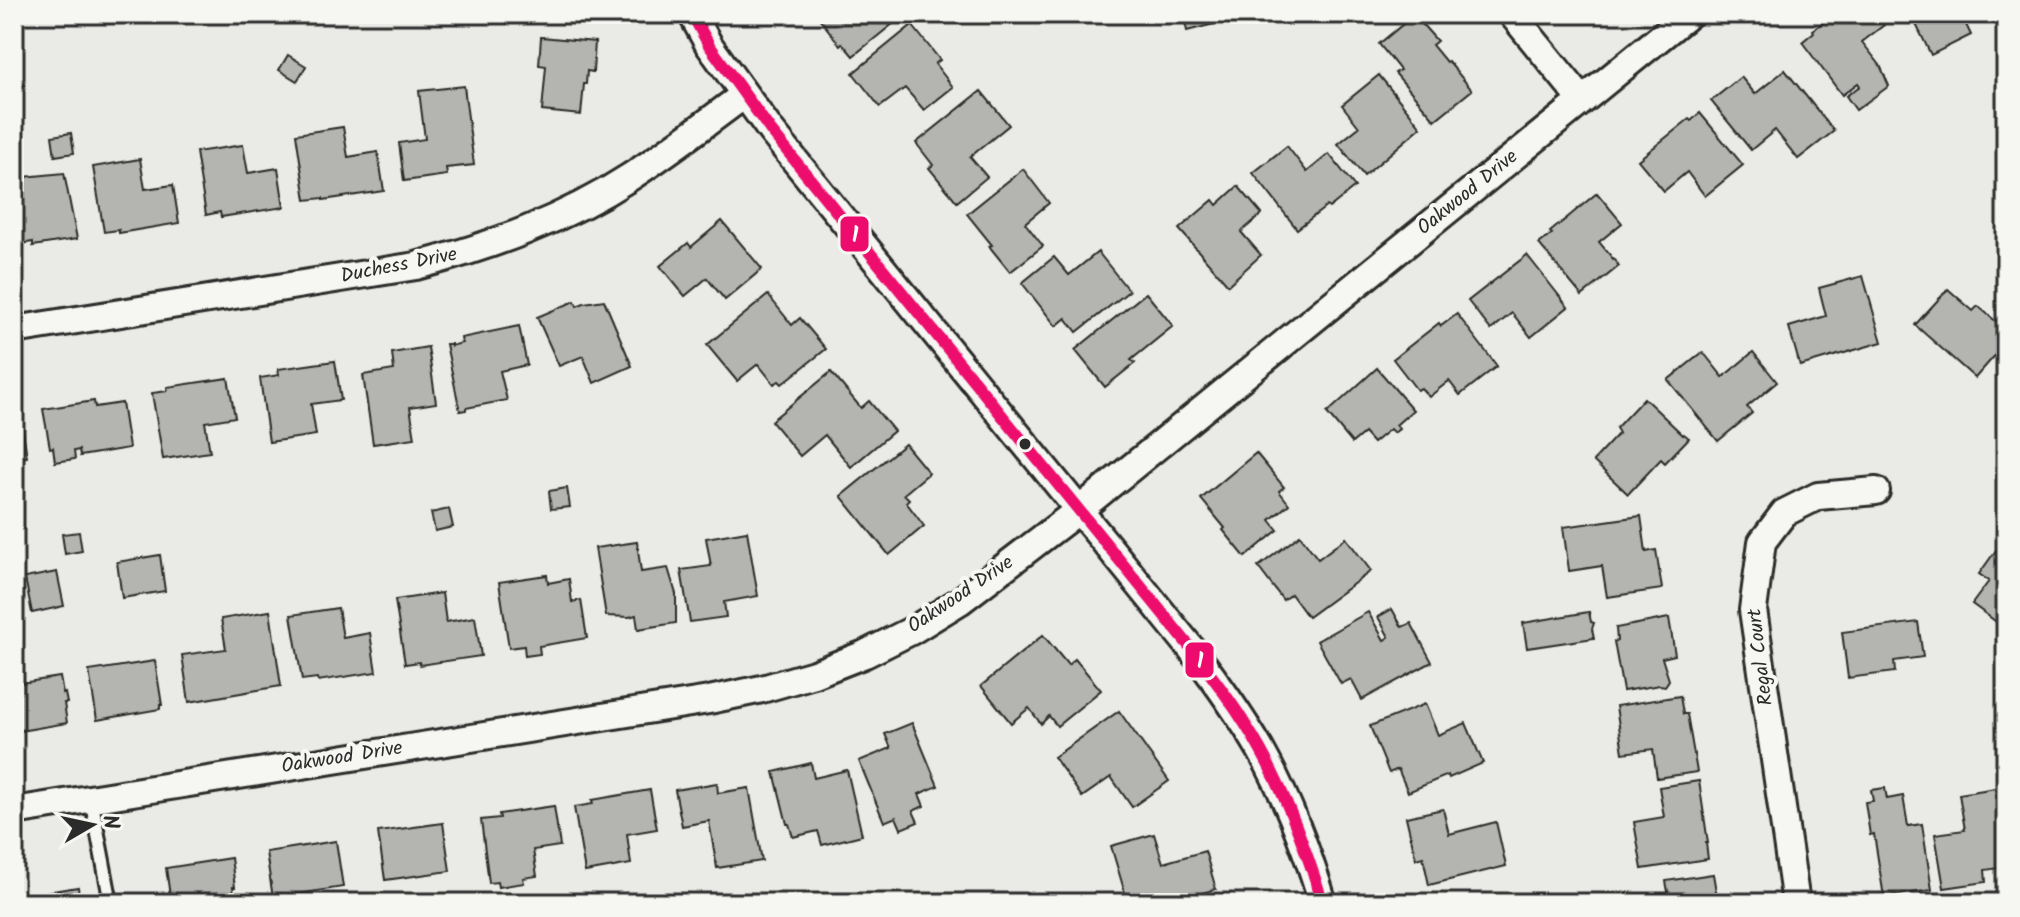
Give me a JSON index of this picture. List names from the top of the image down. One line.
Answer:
{"streets":{"street":["Oakwood Drive","Duchess Drive","Regal Court"]},"lines":["transit line 1"],"north":"right"}
